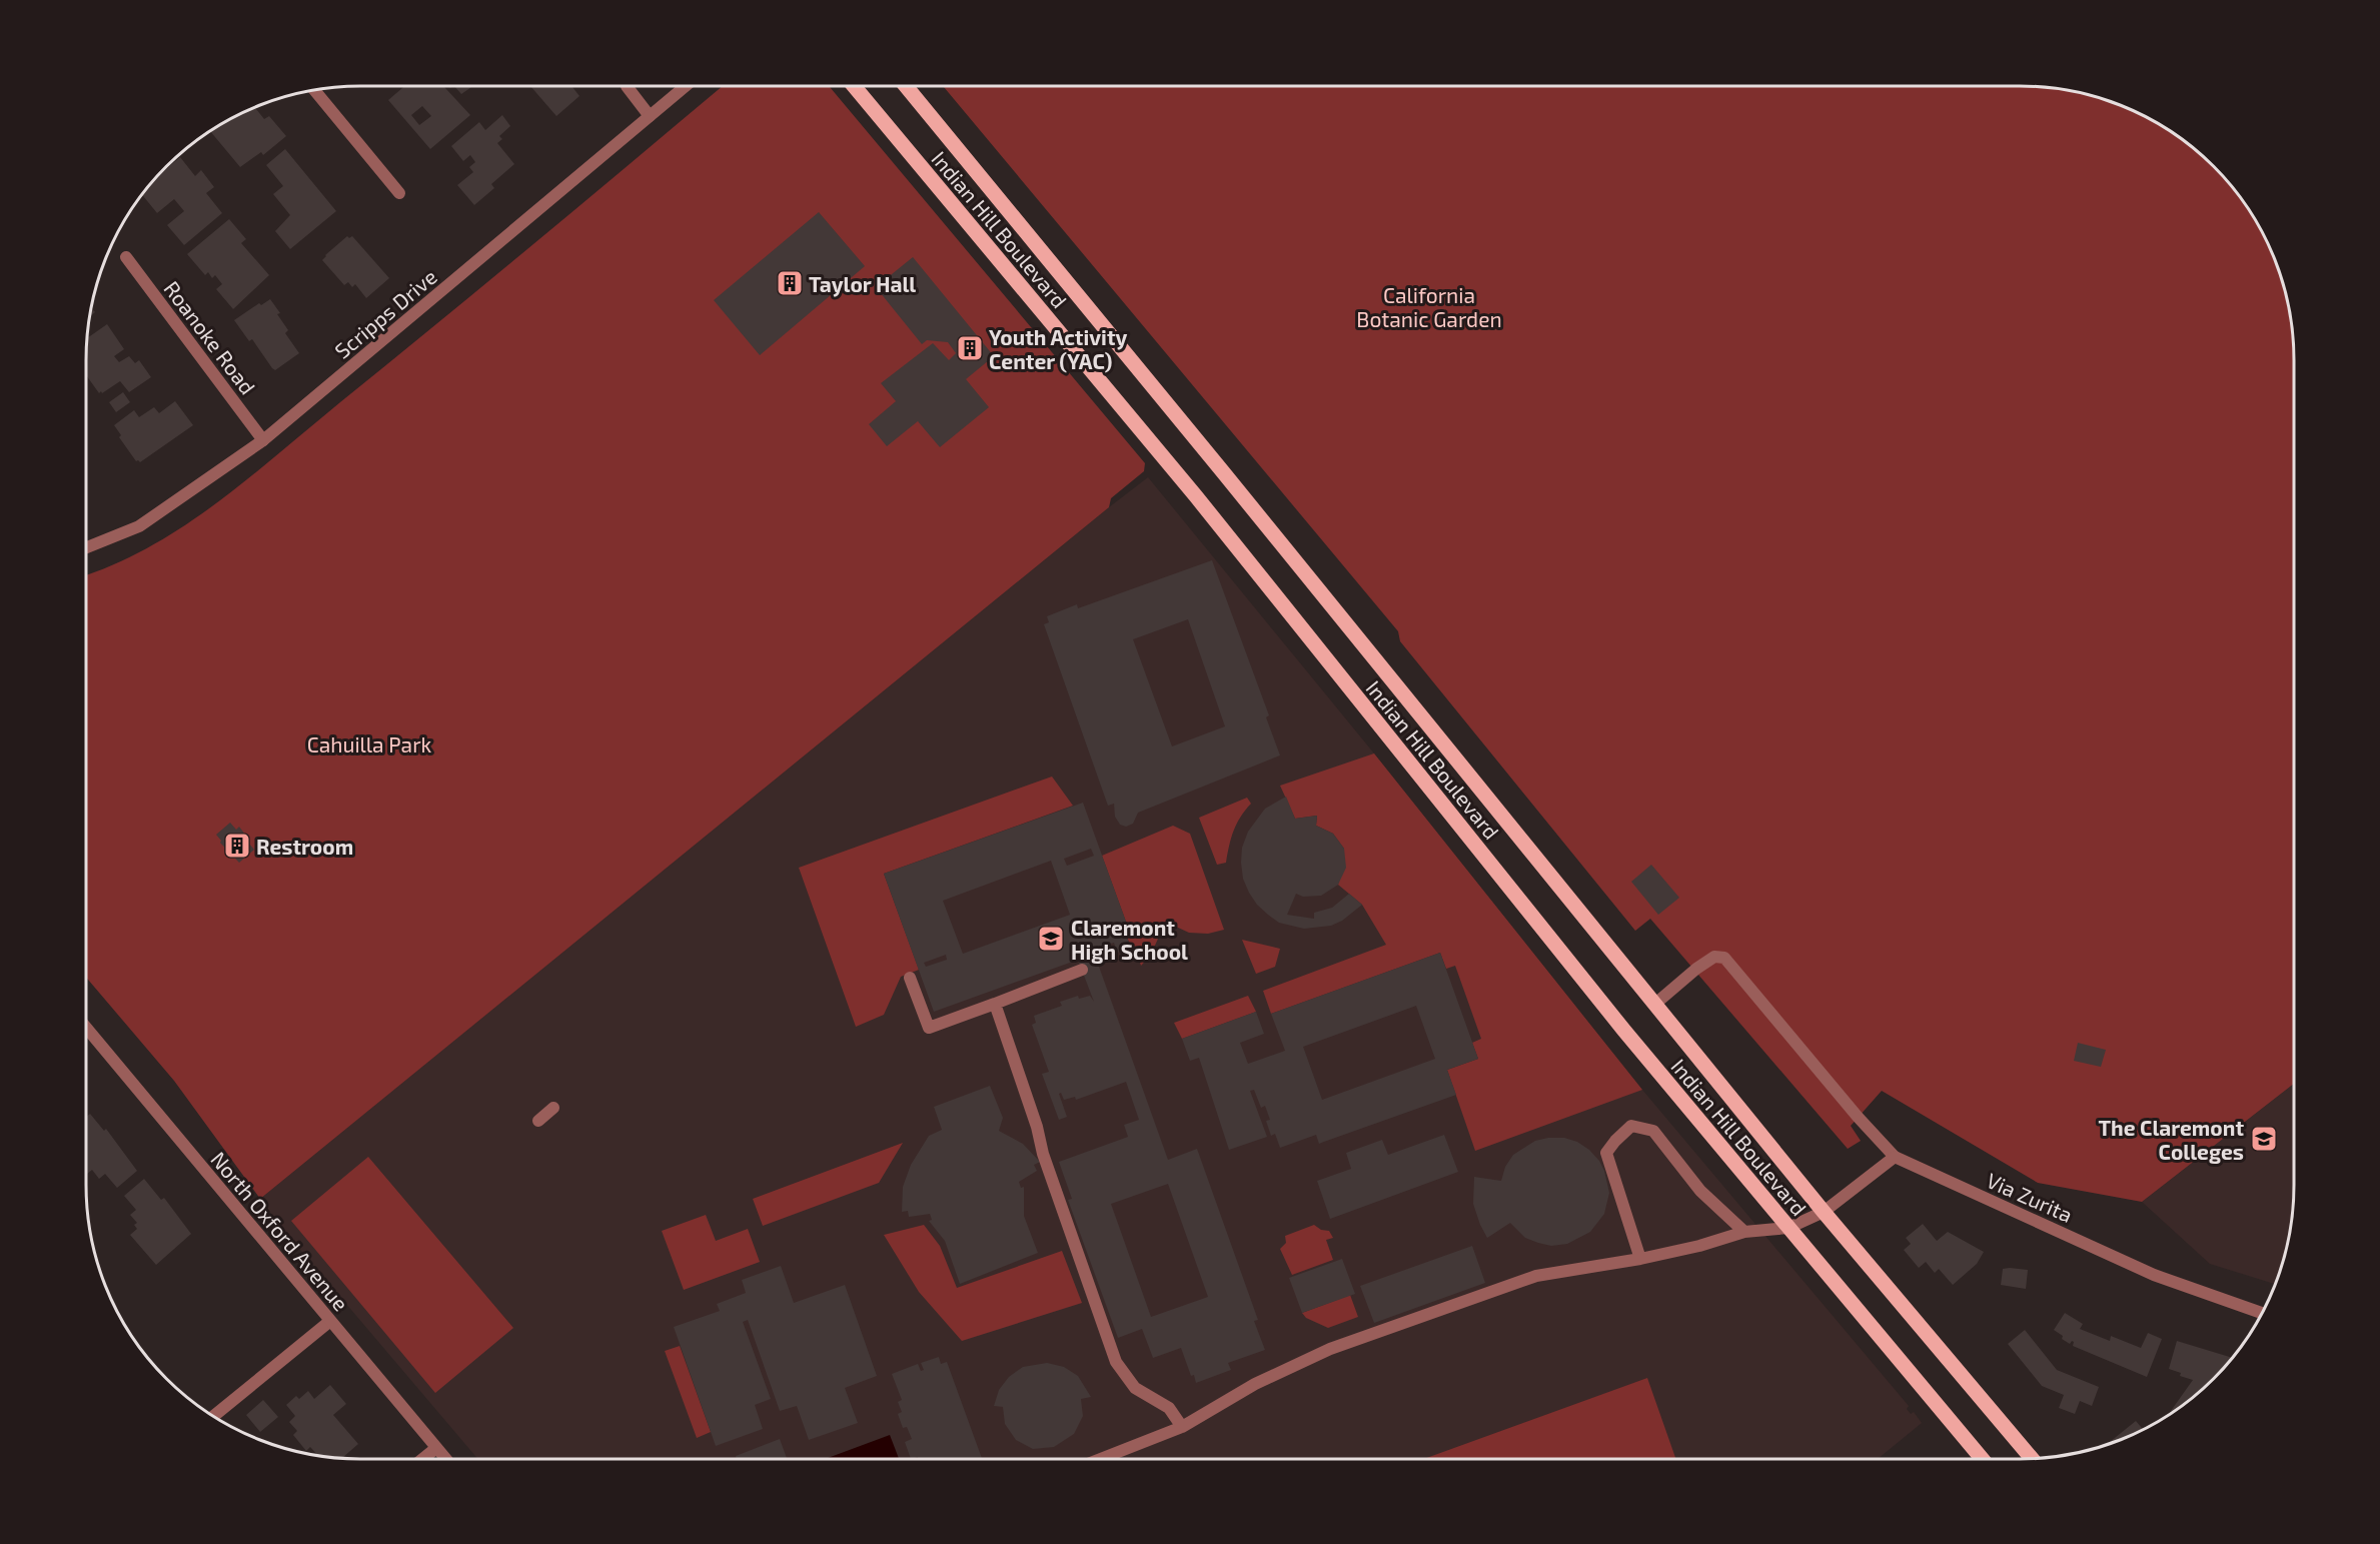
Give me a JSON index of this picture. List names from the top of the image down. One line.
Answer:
{"streets":{"main road":["Indian Hill Boulevard"],"street":["Scripps Drive","Roanoke Road","Via Zurita","North Oxford Avenue"]},"crossings":[["Scripps Drive","Roanoke Road"]],"parks":["California Botanic Garden","Cahuilla Park"],"places":{"building":["Taylor Hall","Youth Activity Center (YAC)","Restroom"],"school or university":["Claremont High School","The Claremont Colleges"]}}
